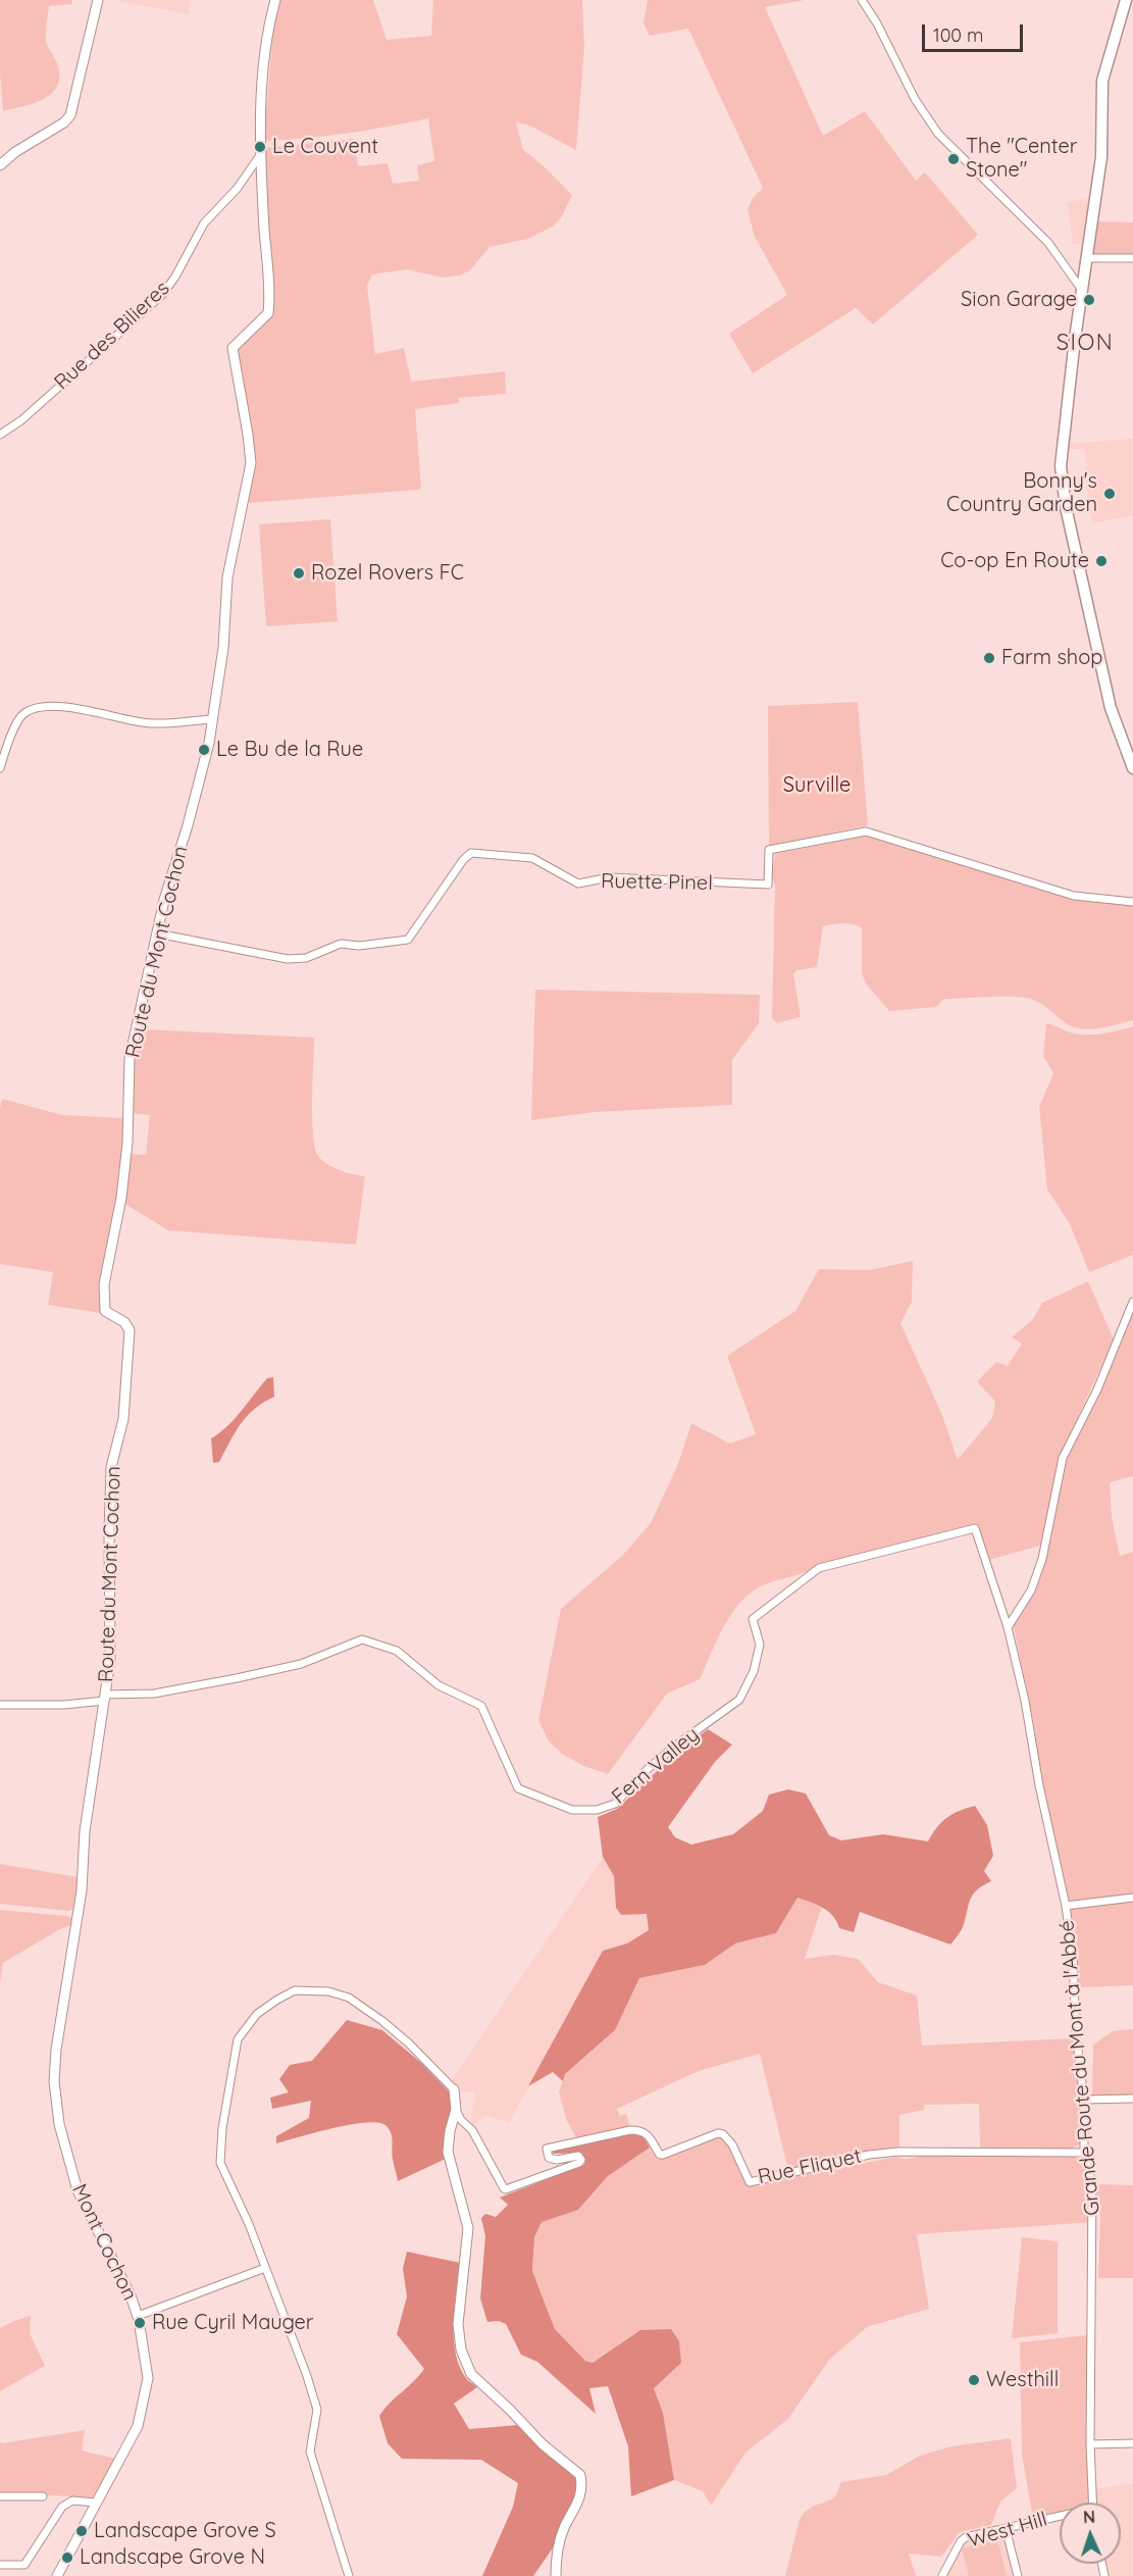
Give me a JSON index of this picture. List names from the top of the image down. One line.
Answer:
{"streets":{"main road":["Route du Mont Cochon","Mont Cochon"],"street":["Rue des Bilieres","Ruette Pinel","Fern Valley","Grande Route du Mont à l'Abbé","Rue Fliquet","West Hill"]},"crossings":[["Rue des Bilieres","Route du Mont Cochon"],["Ruette Pinel","Route du Mont Cochon"],["Route du Mont Cochon","Fern Valley"],["Route du Mont Cochon","Mont Cochon"],["Fern Valley","Grande Route du Mont à l'Abbé"],["Grande Route du Mont à l'Abbé","Rue Fliquet"]],"districts":["SION"],"parks":["Surville"],"places":["Le Couvent","The \"Center Stone\"","Sion Garage","Bonny's Country Garden","Co-op En Route","Rozel Rovers FC","Farm shop","Le Bu de la Rue","Rue Cyril Mauger","Westhill","Landscape Grove S","Landscape Grove N"],"scale_bar":"100 m","north":"top"}
